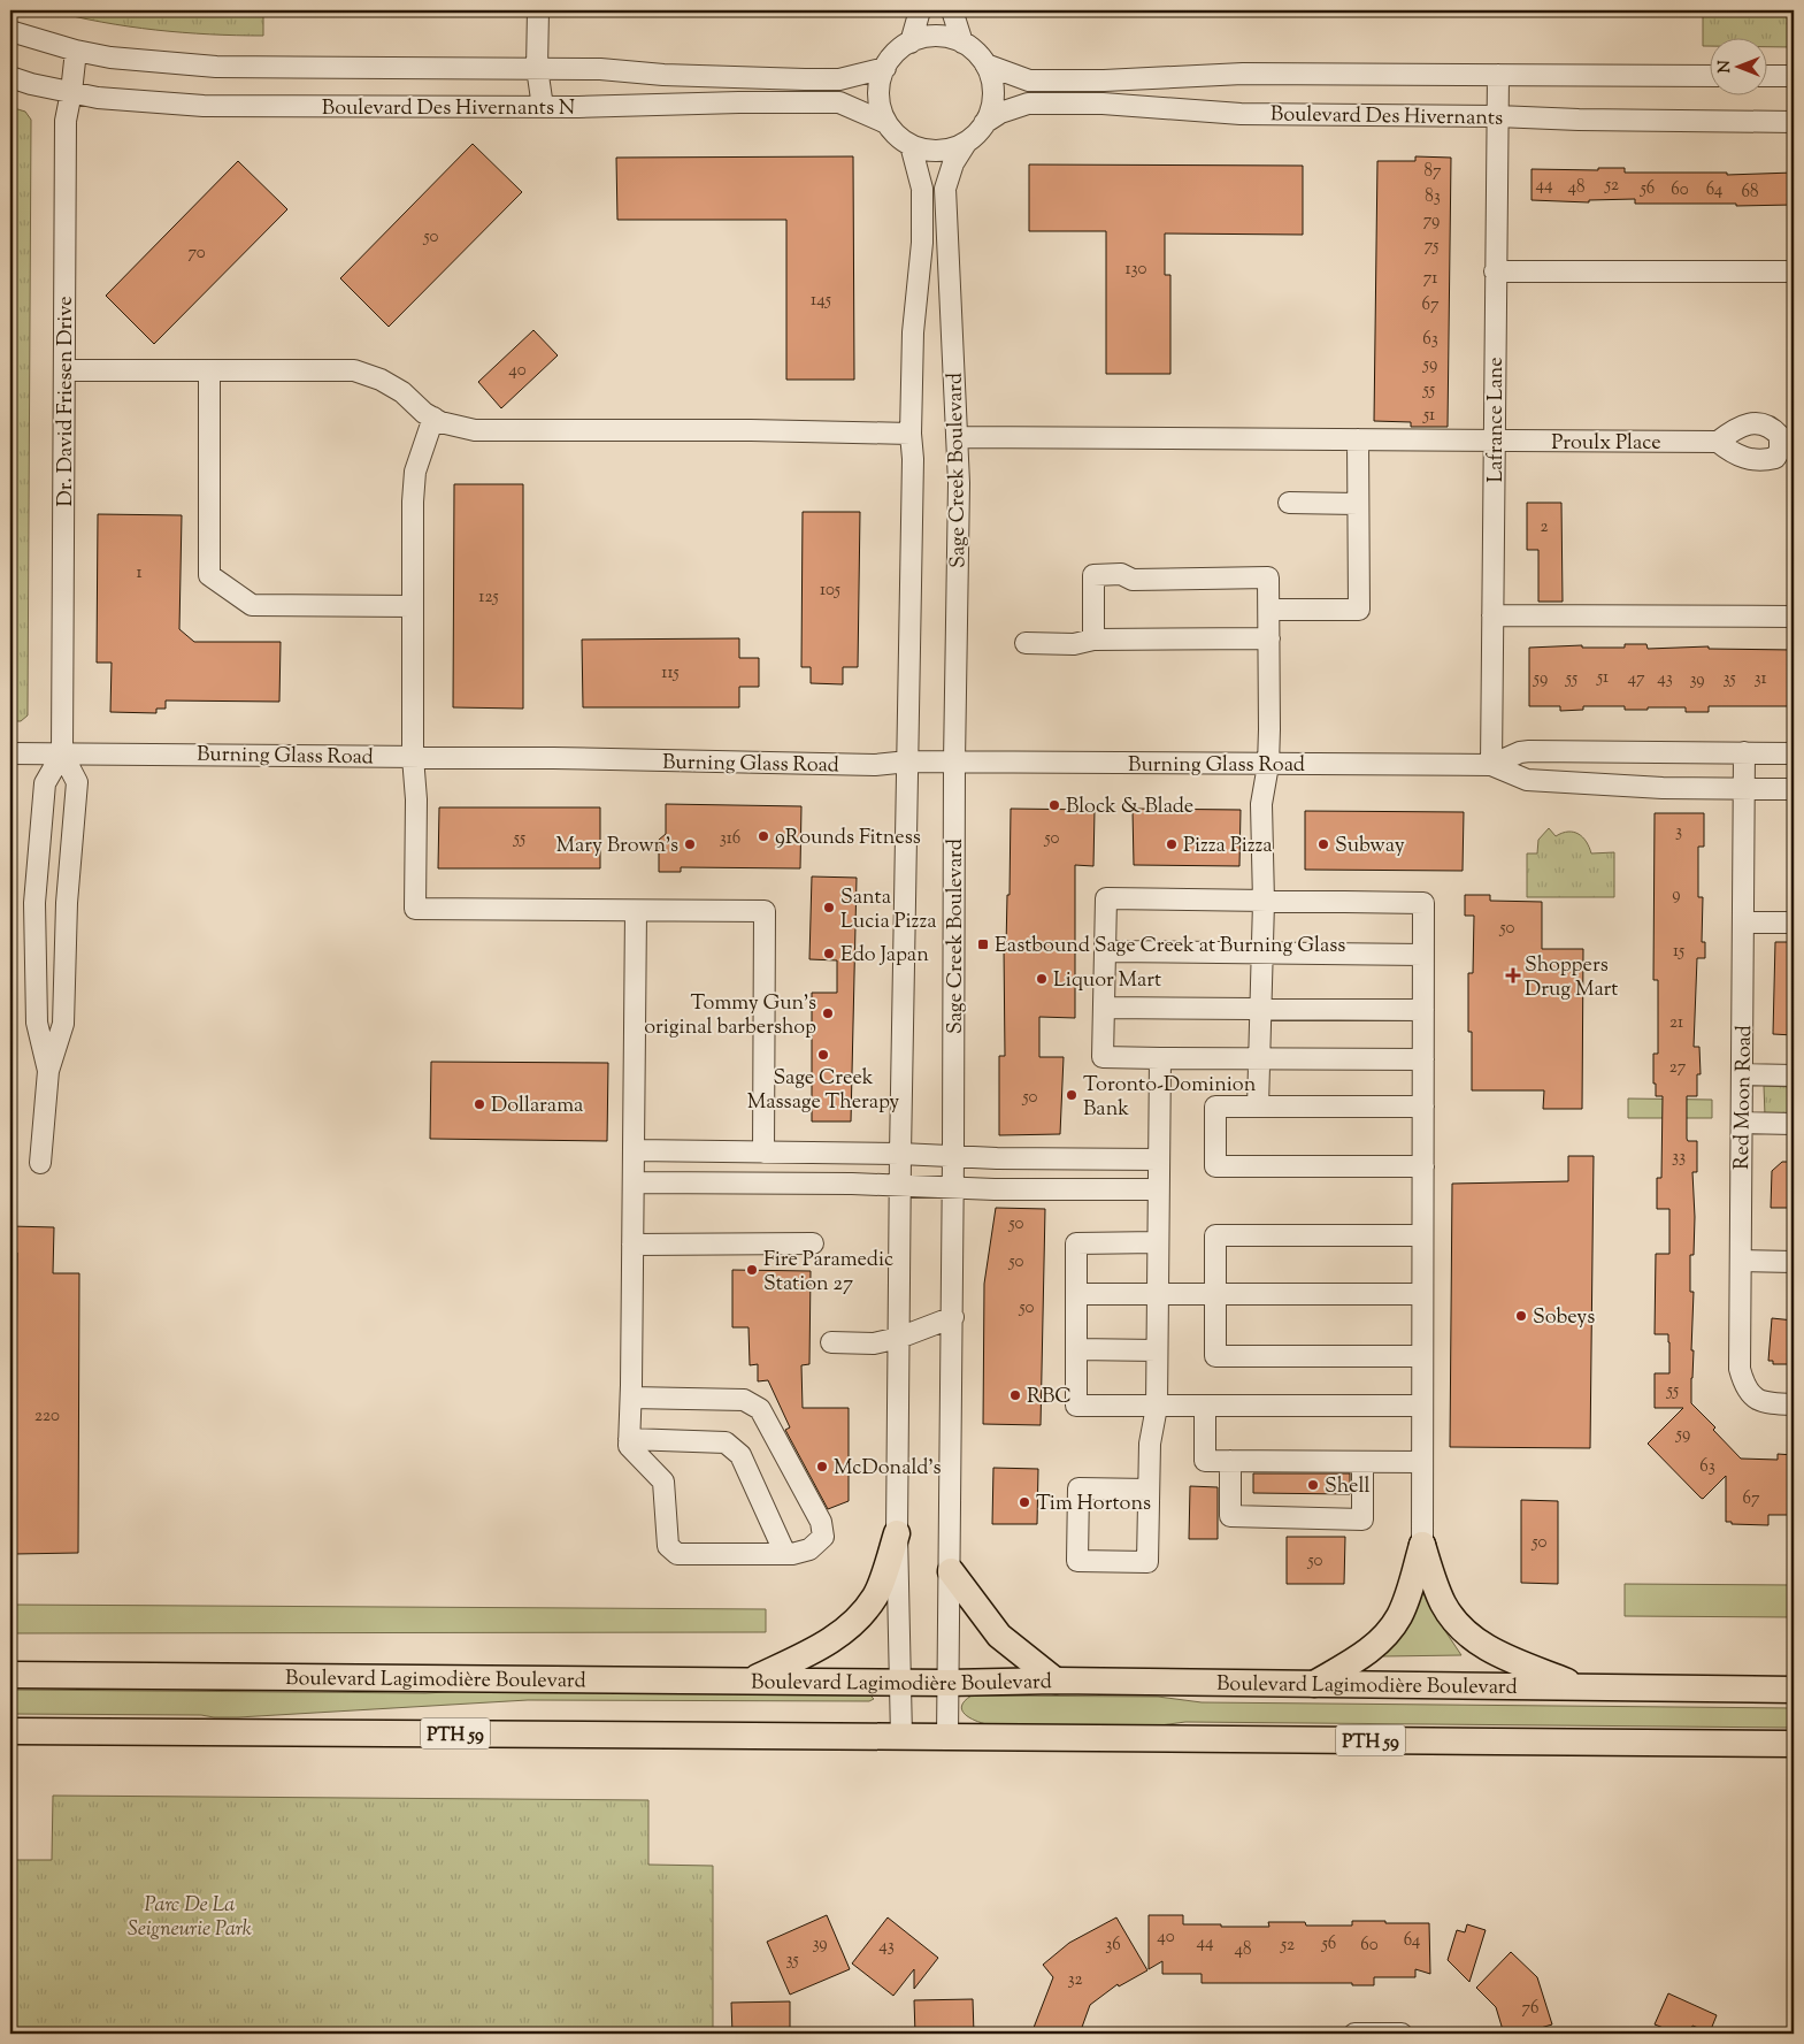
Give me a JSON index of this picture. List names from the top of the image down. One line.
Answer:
{"streets":{"main road":["Boulevard Lagimodière Boulevard","PTH 59"],"street":["Boulevard Des Hivernants N","Boulevard Des Hivernants","Dr. David Friesen Drive","Lafrance Lane","Proulx Place","Sage Creek Boulevard","Burning Glass Road","Red Moon Road"]},"crossings":[["Boulevard Des Hivernants N","Boulevard Des Hivernants"],["Boulevard Des Hivernants N","Dr. David Friesen Drive"],["Boulevard Des Hivernants N","Sage Creek Boulevard"],["Boulevard Des Hivernants","Lafrance Lane"],["Boulevard Des Hivernants","Sage Creek Boulevard"],["Dr. David Friesen Drive","Burning Glass Road"],["Lafrance Lane","Proulx Place"],["Lafrance Lane","Burning Glass Road"],["Proulx Place","Sage Creek Boulevard"],["Sage Creek Boulevard","Burning Glass Road"],["Sage Creek Boulevard","Boulevard Lagimodière Boulevard"],["Sage Creek Boulevard","PTH 59"],["Burning Glass Road","Red Moon Road"]],"parks":["Parc De La Seigneurie Park"],"places":{"other":["Block & Blade","9Rounds Fitness","Mary Brown's","Pizza Pizza","Subway","Santa Lucia Pizza","Edo Japan","Liquor Mart","Tommy Gun's original barbershop","Sage Creek Massage Therapy","Toronto-Dominion Bank","Dollarama","Fire Paramedic Station 27","Sobeys","RBC","McDonald's","Shell","Tim Hortons"],"transit":["Eastbound Sage Creek at Burning Glass"],"health":["Shoppers Drug Mart"]},"house_numbers":["87","44","52","48","56","60","64","68","83","79","50","75","70","130","71","145","67","63","59","40","55","51","2","1","105","125","115","51","59","55","47","43","35","31","39","3","55","316","50","9","50","15","21","27","50","33","50","50","50","55","220","59","63","67","50","50","40","64","44","39","56","36","52","60","43","48","35","32","76"],"north":"left"}
